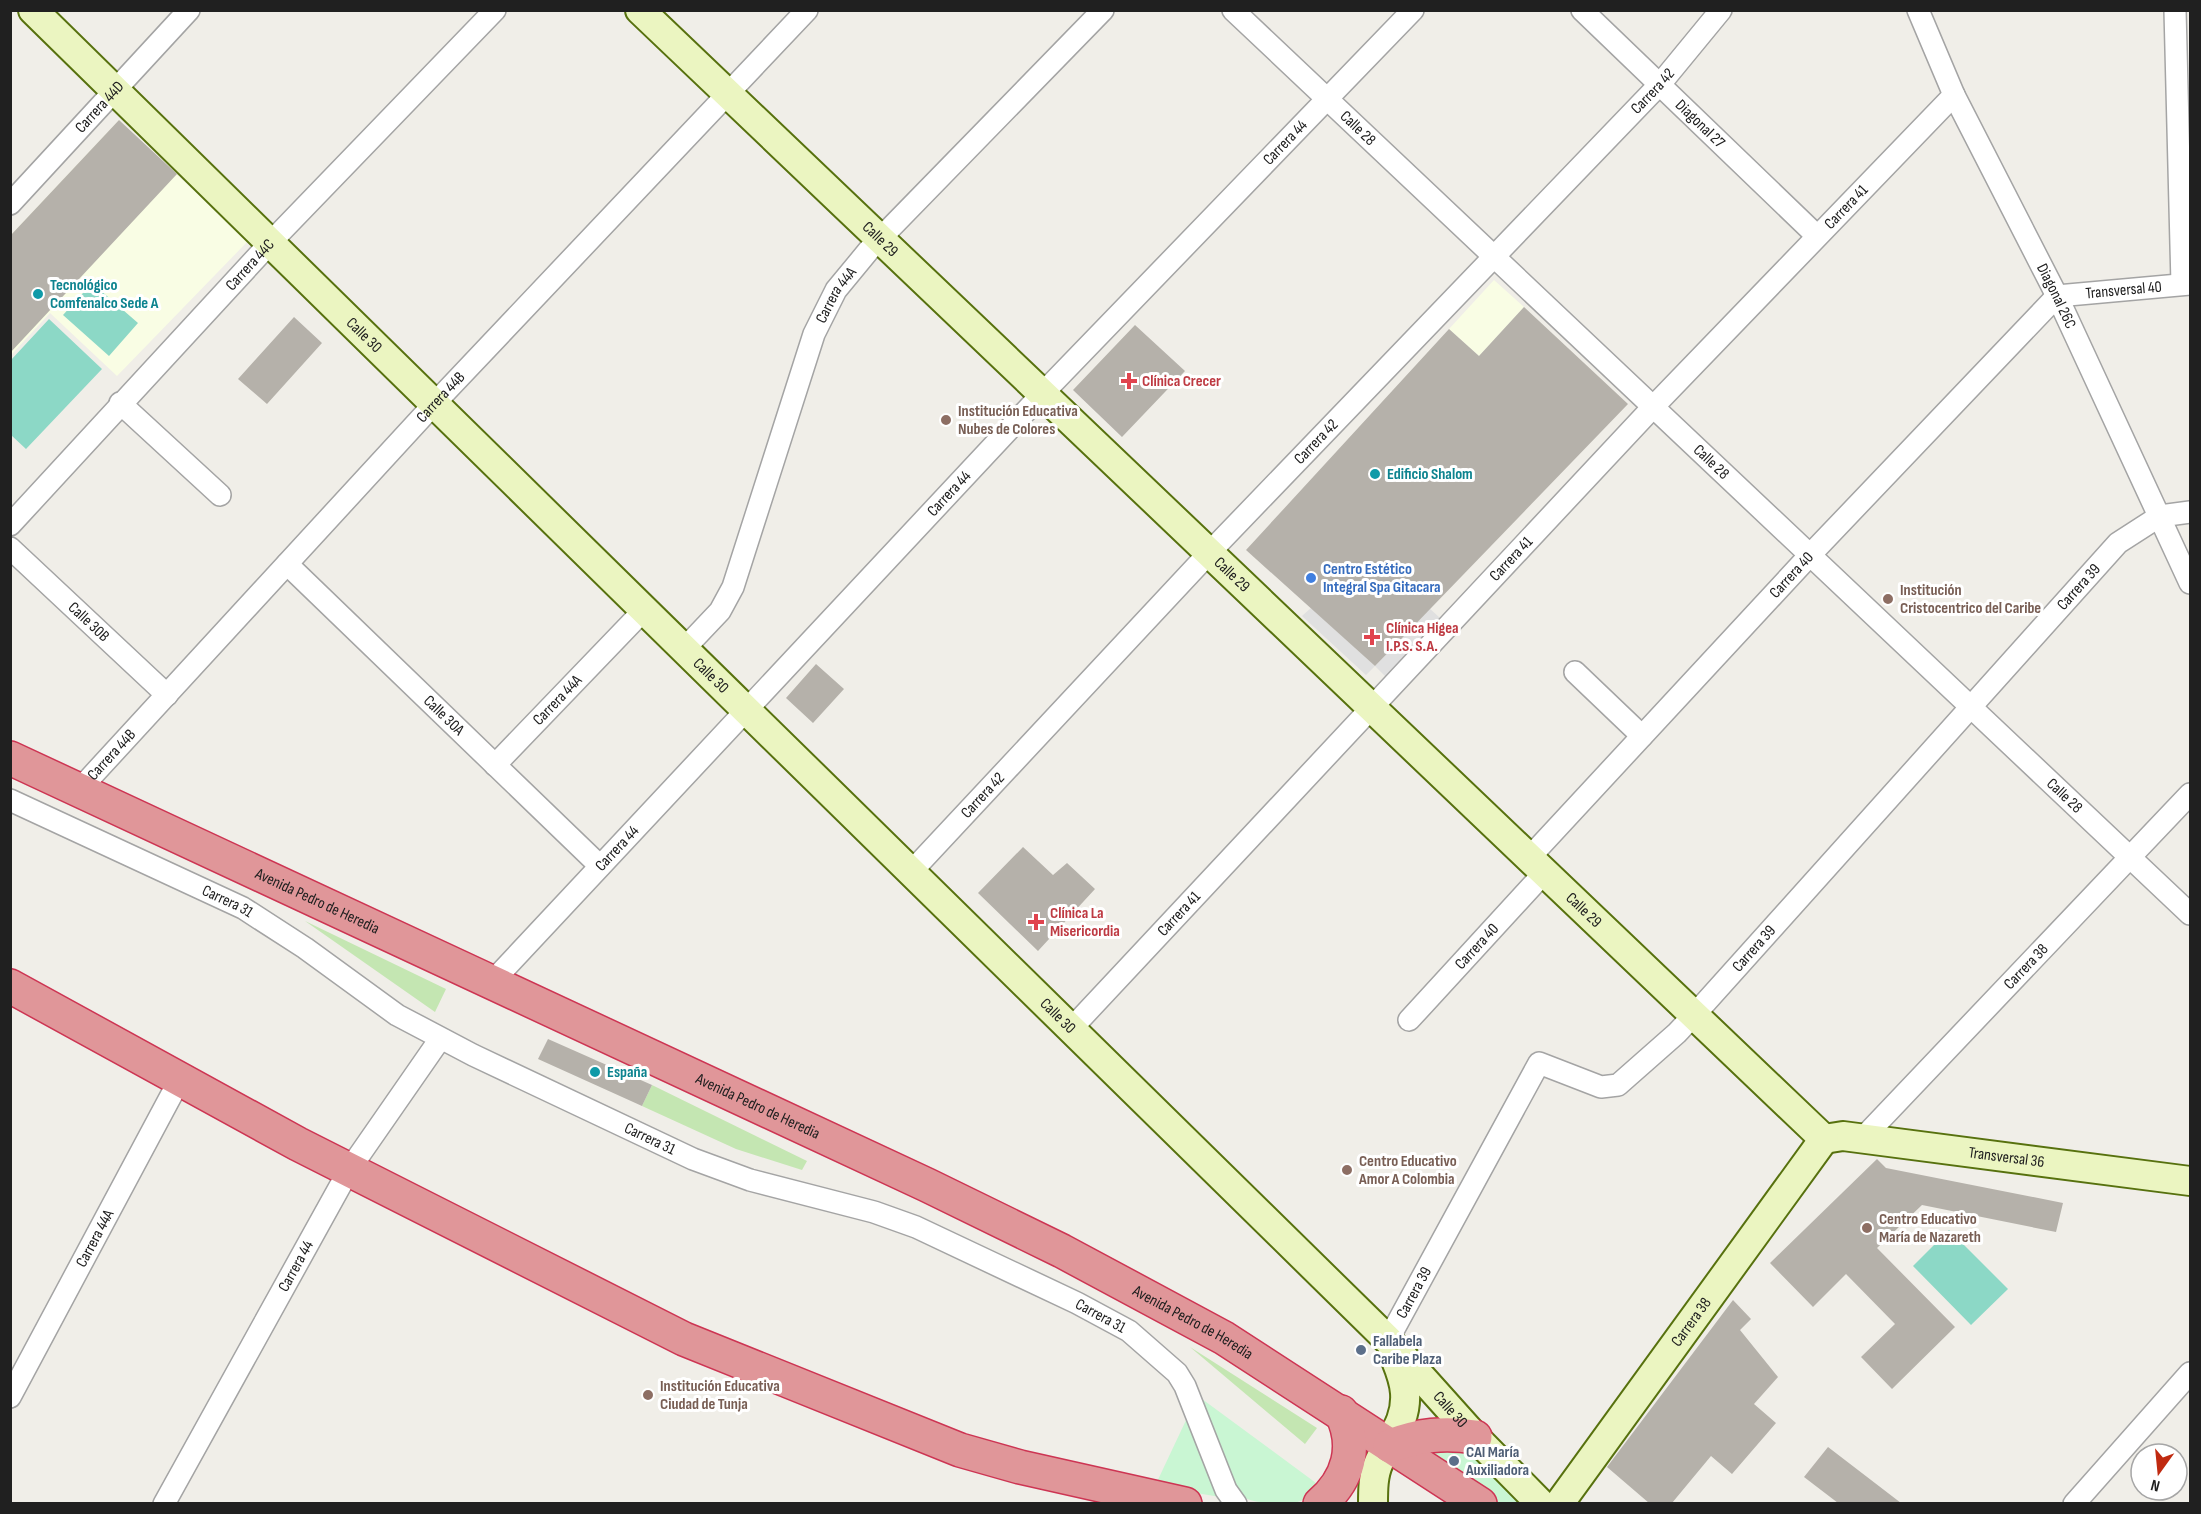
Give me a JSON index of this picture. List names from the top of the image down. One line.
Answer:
{"streets":{"highway":["Avenida Pedro de Heredia"],"street":["Carrera 42","Carrera 44D","Diagonal 27","Calle 28","Carrera 44","Carrera 41","Calle 29","Carrera 44C","Transversal 40","Carrera 44A","Diagonal 26C","Calle 30","Carrera 44B","Carrera 40","Carrera 39","Calle 30B","Calle 30A","Carrera 31","Carrera 38","Transversal 36"]},"crossings":[["Carrera 42","Diagonal 27"],["Carrera 42","Calle 28"],["Carrera 42","Calle 29"],["Carrera 42","Calle 30"],["Carrera 44D","Calle 30"],["Diagonal 27","Carrera 41"],["Calle 28","Carrera 44"],["Calle 28","Carrera 41"],["Calle 28","Carrera 40"],["Calle 28","Carrera 39"],["Calle 28","Carrera 38"],["Carrera 44","Calle 29"],["Carrera 44","Calle 30"],["Carrera 44","Calle 30A"],["Carrera 44","Avenida Pedro de Heredia"],["Carrera 44","Carrera 31"],["Carrera 41","Calle 29"],["Carrera 41","Diagonal 26C"],["Carrera 41","Calle 30"],["Calle 29","Carrera 44A"],["Calle 29","Carrera 44B"],["Calle 29","Carrera 40"],["Calle 29","Carrera 39"],["Calle 29","Carrera 38"],["Calle 29","Transversal 36"],["Carrera 44C","Calle 30"],["Transversal 40","Diagonal 26C"],["Transversal 40","Carrera 40"],["Carrera 44A","Calle 30"],["Carrera 44A","Calle 30A"],["Diagonal 26C","Carrera 40"],["Diagonal 26C","Carrera 39"],["Calle 30","Carrera 44B"],["Calle 30","Carrera 39"],["Calle 30","Avenida Pedro de Heredia"],["Carrera 44B","Calle 30B"],["Carrera 44B","Calle 30A"],["Carrera 44B","Avenida Pedro de Heredia"],["Carrera 38","Transversal 36"]],"places":{"other":["Tecnológico Comfenalco Sede A","Institución Educativa Nubes de Colores","Edificio Shalom","Centro Estético Integral Spa Gitacara","Institución Cristocentrico del Caribe","España","Centro Educativo Amor A Colombia","Centro Educativo María de Nazareth","Fallabela Caribe Plaza","Institución Educativa Ciudad de Tunja","CAI María Auxiliadora"],"health":["Clínica Crecer","Clínica Higea I.P.S. S.A.","Clínica La Misericordia"]},"north":"bottom"}
